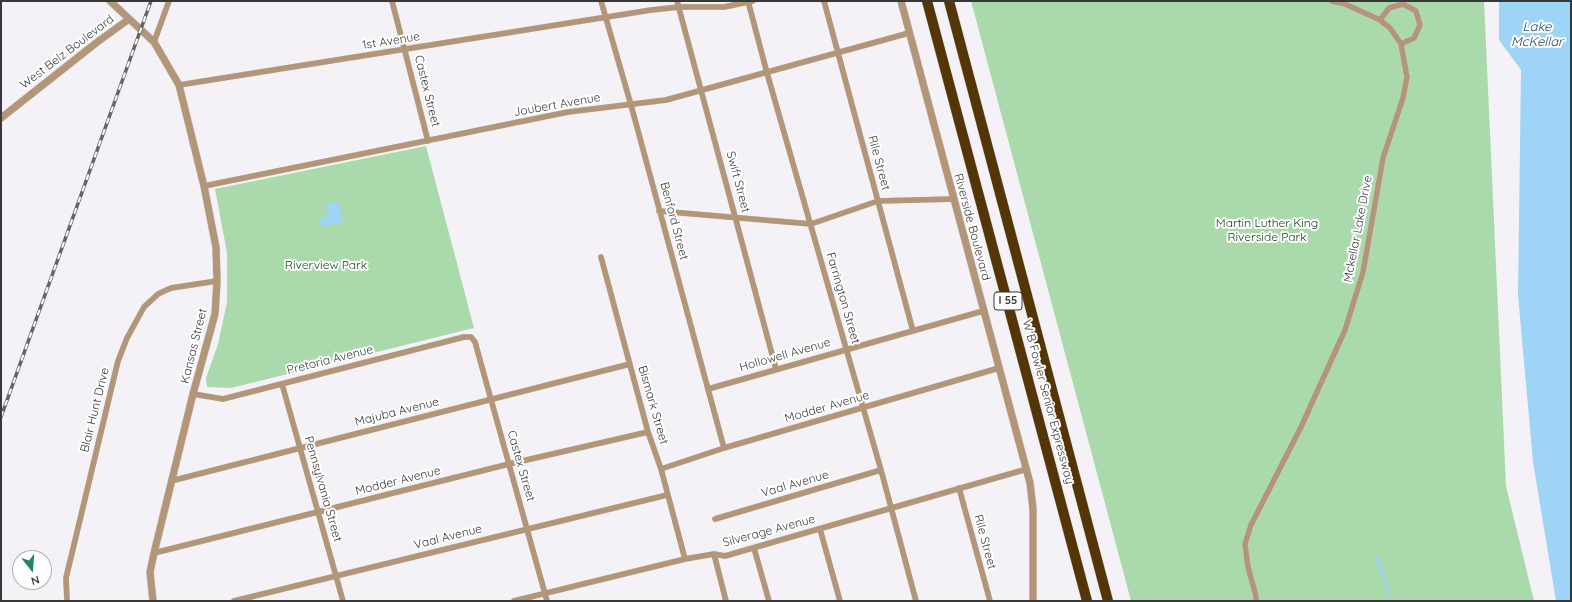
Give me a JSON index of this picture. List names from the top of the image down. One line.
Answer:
{"streets":{"highway":["I 55","W B Fowler Senior Expressway"],"street":["1st Avenue","West Belz Boulevard","Castex Street","Joubert Avenue","Rile Street","Swift Street","Benford Street","Riverside Boulevard","Mckellar Lake Drive","Farrington Street","Kansas Street","Hollowell Avenue","Pretoria Avenue","Bismark Street","Modder Avenue","Blair Hunt Drive","Majuba Avenue","Vaal Avenue","Pennsylvania Street","Silverage Avenue"]},"crossings":[["1st Avenue","Castex Street"],["1st Avenue","Swift Street"],["1st Avenue","Benford Street"],["1st Avenue","Farrington Street"],["1st Avenue","Kansas Street"],["West Belz Boulevard","Kansas Street"],["Castex Street","Joubert Avenue"],["Castex Street","Pretoria Avenue"],["Castex Street","Modder Avenue"],["Castex Street","Majuba Avenue"],["Castex Street","Vaal Avenue"],["Castex Street","Silverage Avenue"],["Joubert Avenue","Rile Street"],["Joubert Avenue","Swift Street"],["Joubert Avenue","Benford Street"],["Joubert Avenue","Riverside Boulevard"],["Joubert Avenue","Farrington Street"],["Joubert Avenue","Kansas Street"],["Rile Street","Hollowell Avenue"],["Rile Street","Silverage Avenue"],["Swift Street","Hollowell Avenue"],["Benford Street","Hollowell Avenue"],["Benford Street","Modder Avenue"],["Riverside Boulevard","Hollowell Avenue"],["Riverside Boulevard","Modder Avenue"],["Riverside Boulevard","Silverage Avenue"],["Farrington Street","Hollowell Avenue"],["Farrington Street","Modder Avenue"],["Farrington Street","Vaal Avenue"],["Farrington Street","Silverage Avenue"],["Kansas Street","Pretoria Avenue"],["Kansas Street","Modder Avenue"],["Kansas Street","Blair Hunt Drive"],["Kansas Street","Majuba Avenue"],["Pretoria Avenue","Pennsylvania Street"],["Bismark Street","Modder Avenue"],["Bismark Street","Majuba Avenue"],["Bismark Street","Vaal Avenue"],["Bismark Street","Silverage Avenue"],["Modder Avenue","Pennsylvania Street"],["Majuba Avenue","Pennsylvania Street"],["Vaal Avenue","Pennsylvania Street"]],"water":["Lake McKellar"],"parks":["Martin Luther King Riverside Park","Riverview Park"],"north":"bottom"}
